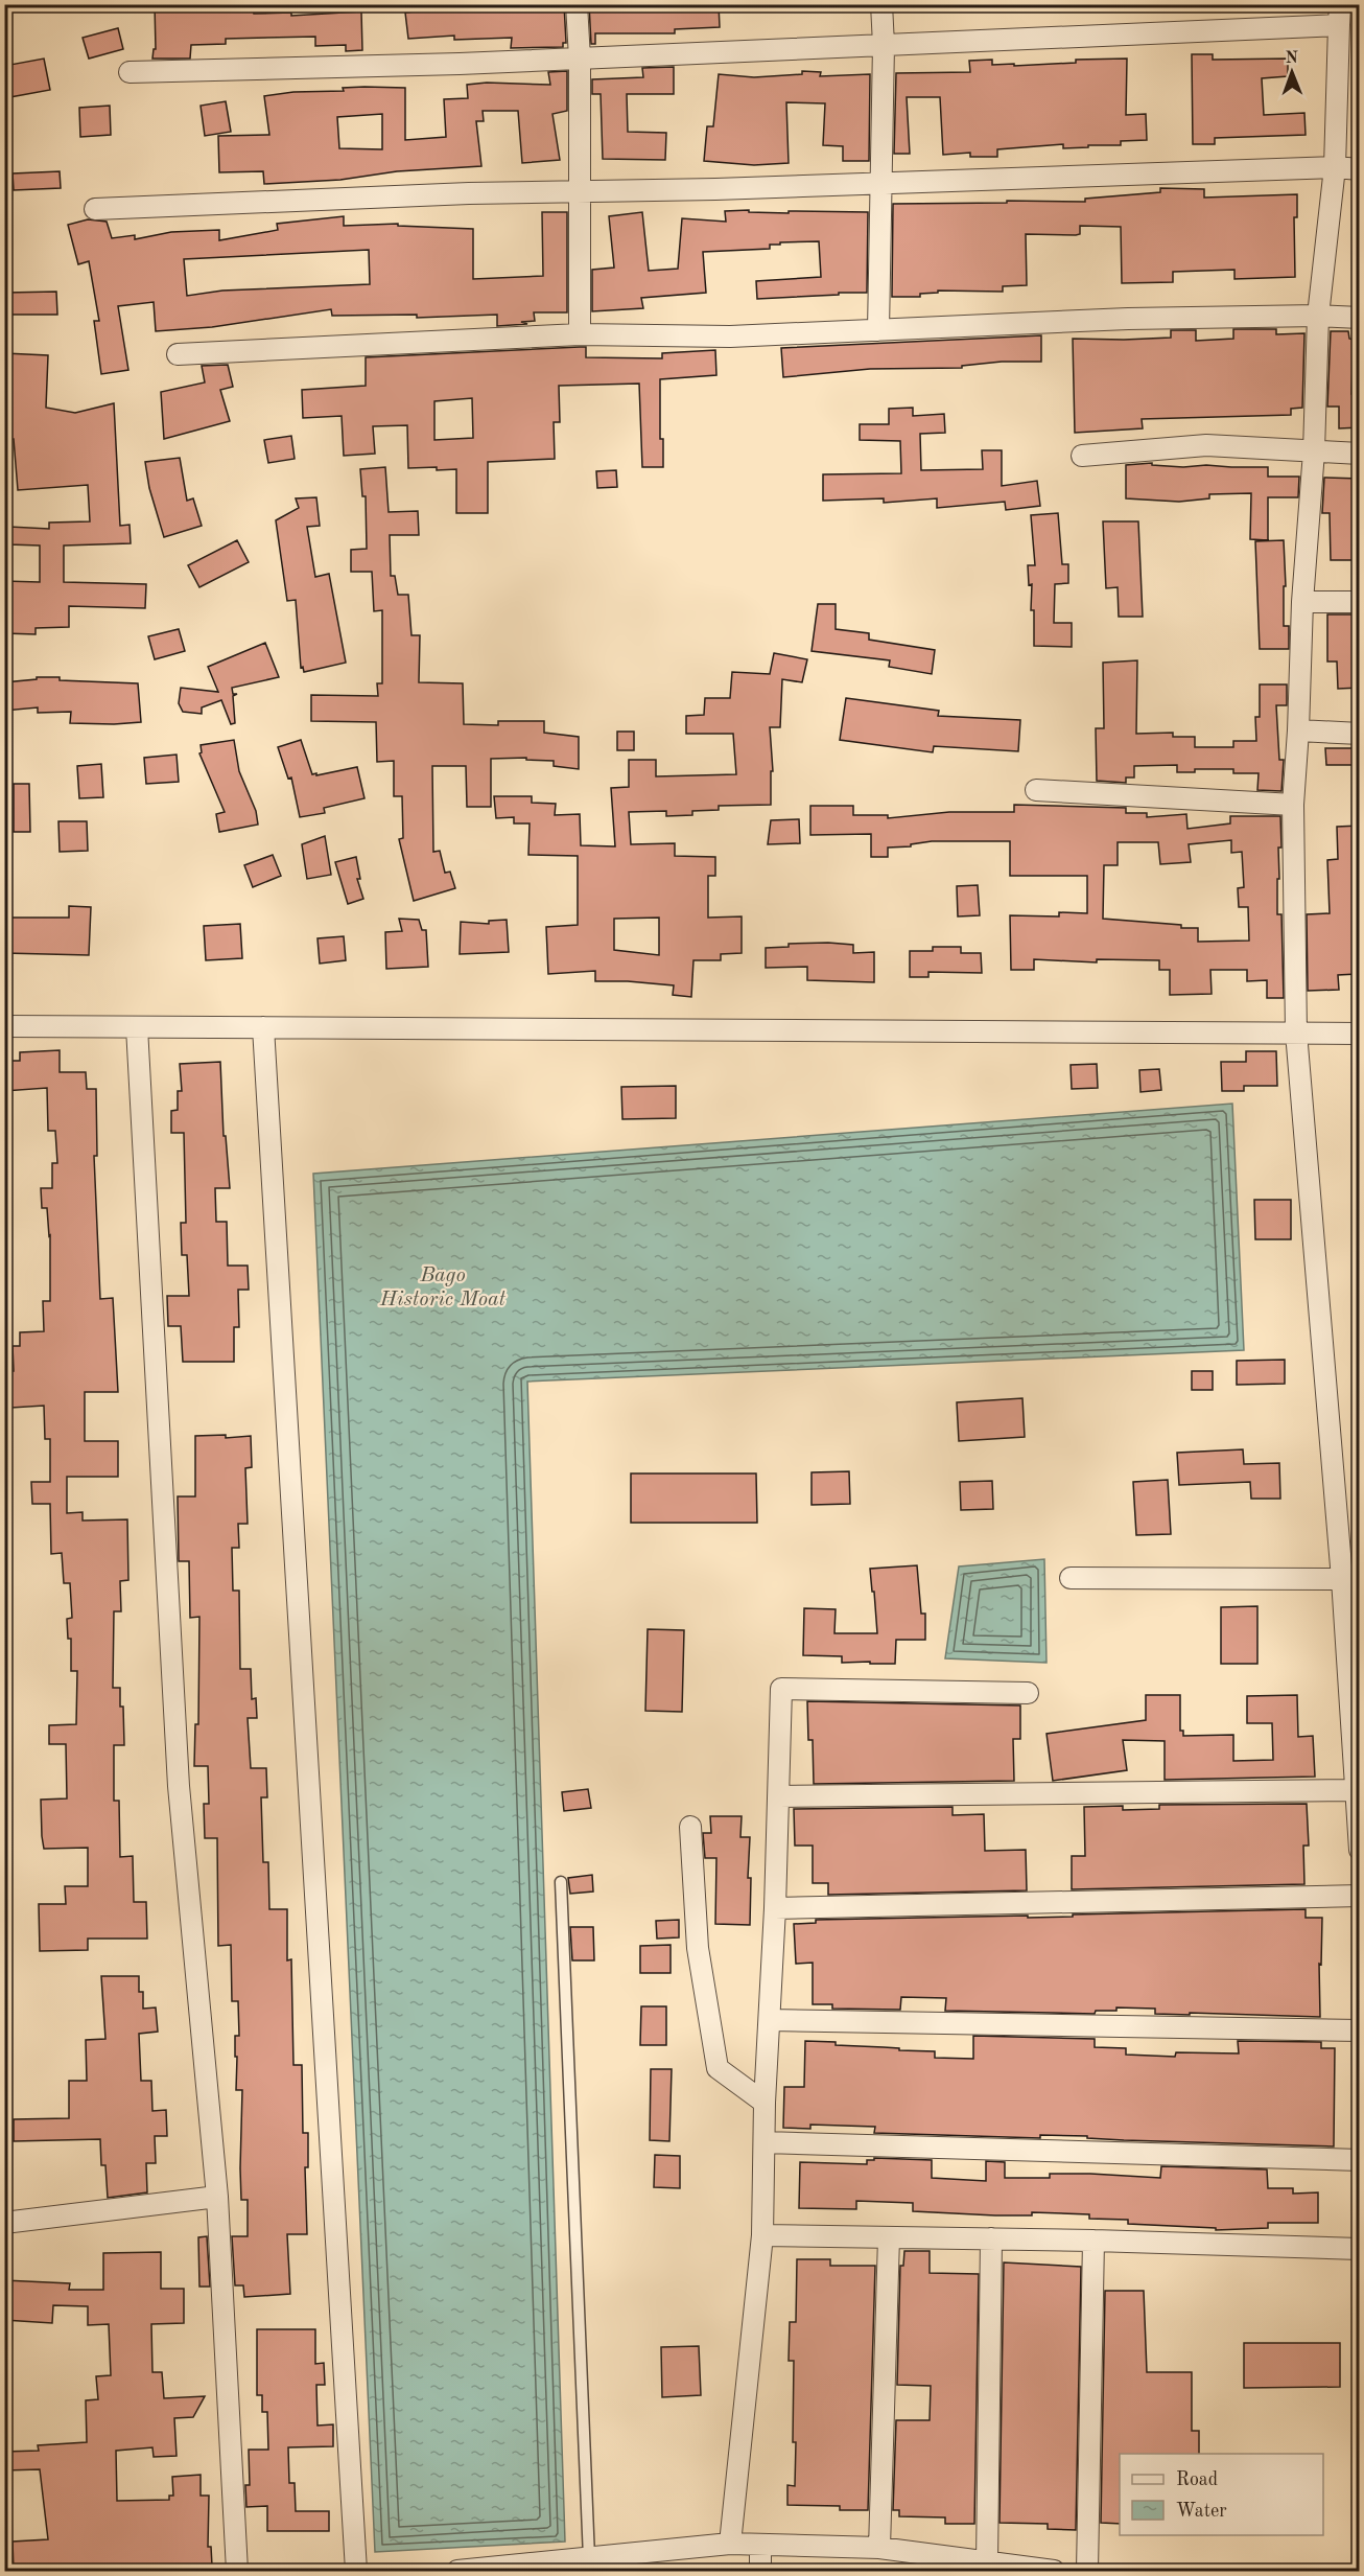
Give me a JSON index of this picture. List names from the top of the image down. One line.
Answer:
{"water":["Bago Historic Moat"],"legend":["Road","Water"],"north":"top"}
